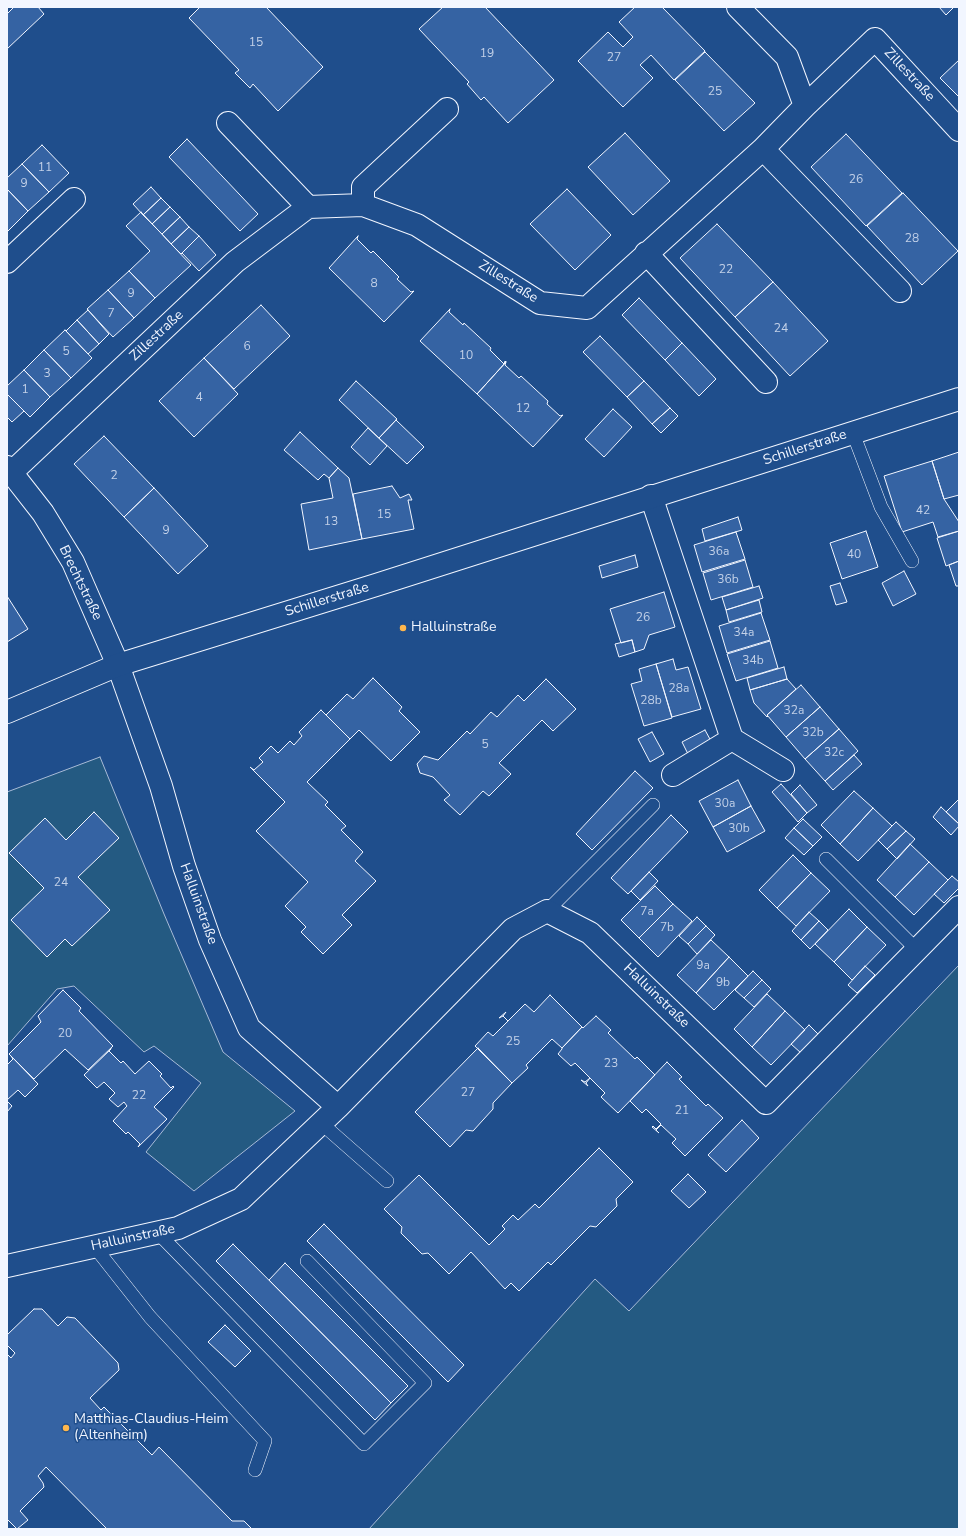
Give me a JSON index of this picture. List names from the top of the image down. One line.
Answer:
{"streets":{"street":["Zillestraße","Schillerstraße","Brechtstraße","Halluinstraße"]},"crossings":[["Zillestraße","Brechtstraße"],["Schillerstraße","Brechtstraße"],["Schillerstraße","Halluinstraße"],["Brechtstraße","Halluinstraße"]],"places":["Halluinstraße","Matthias-Claudius-Heim (Altenheim)"],"house_numbers":["15","19","27","25","11","26","9","28","22","8","9","7","24","6","5","10","3","1","4","12","2","42","15","13","9","36a","40","36b","26","34a","34b","28a","28b","32a","32b","5","32c","30a","30b","24","7a","7b","9a","9b","20","25","23","27","22","21"]}
